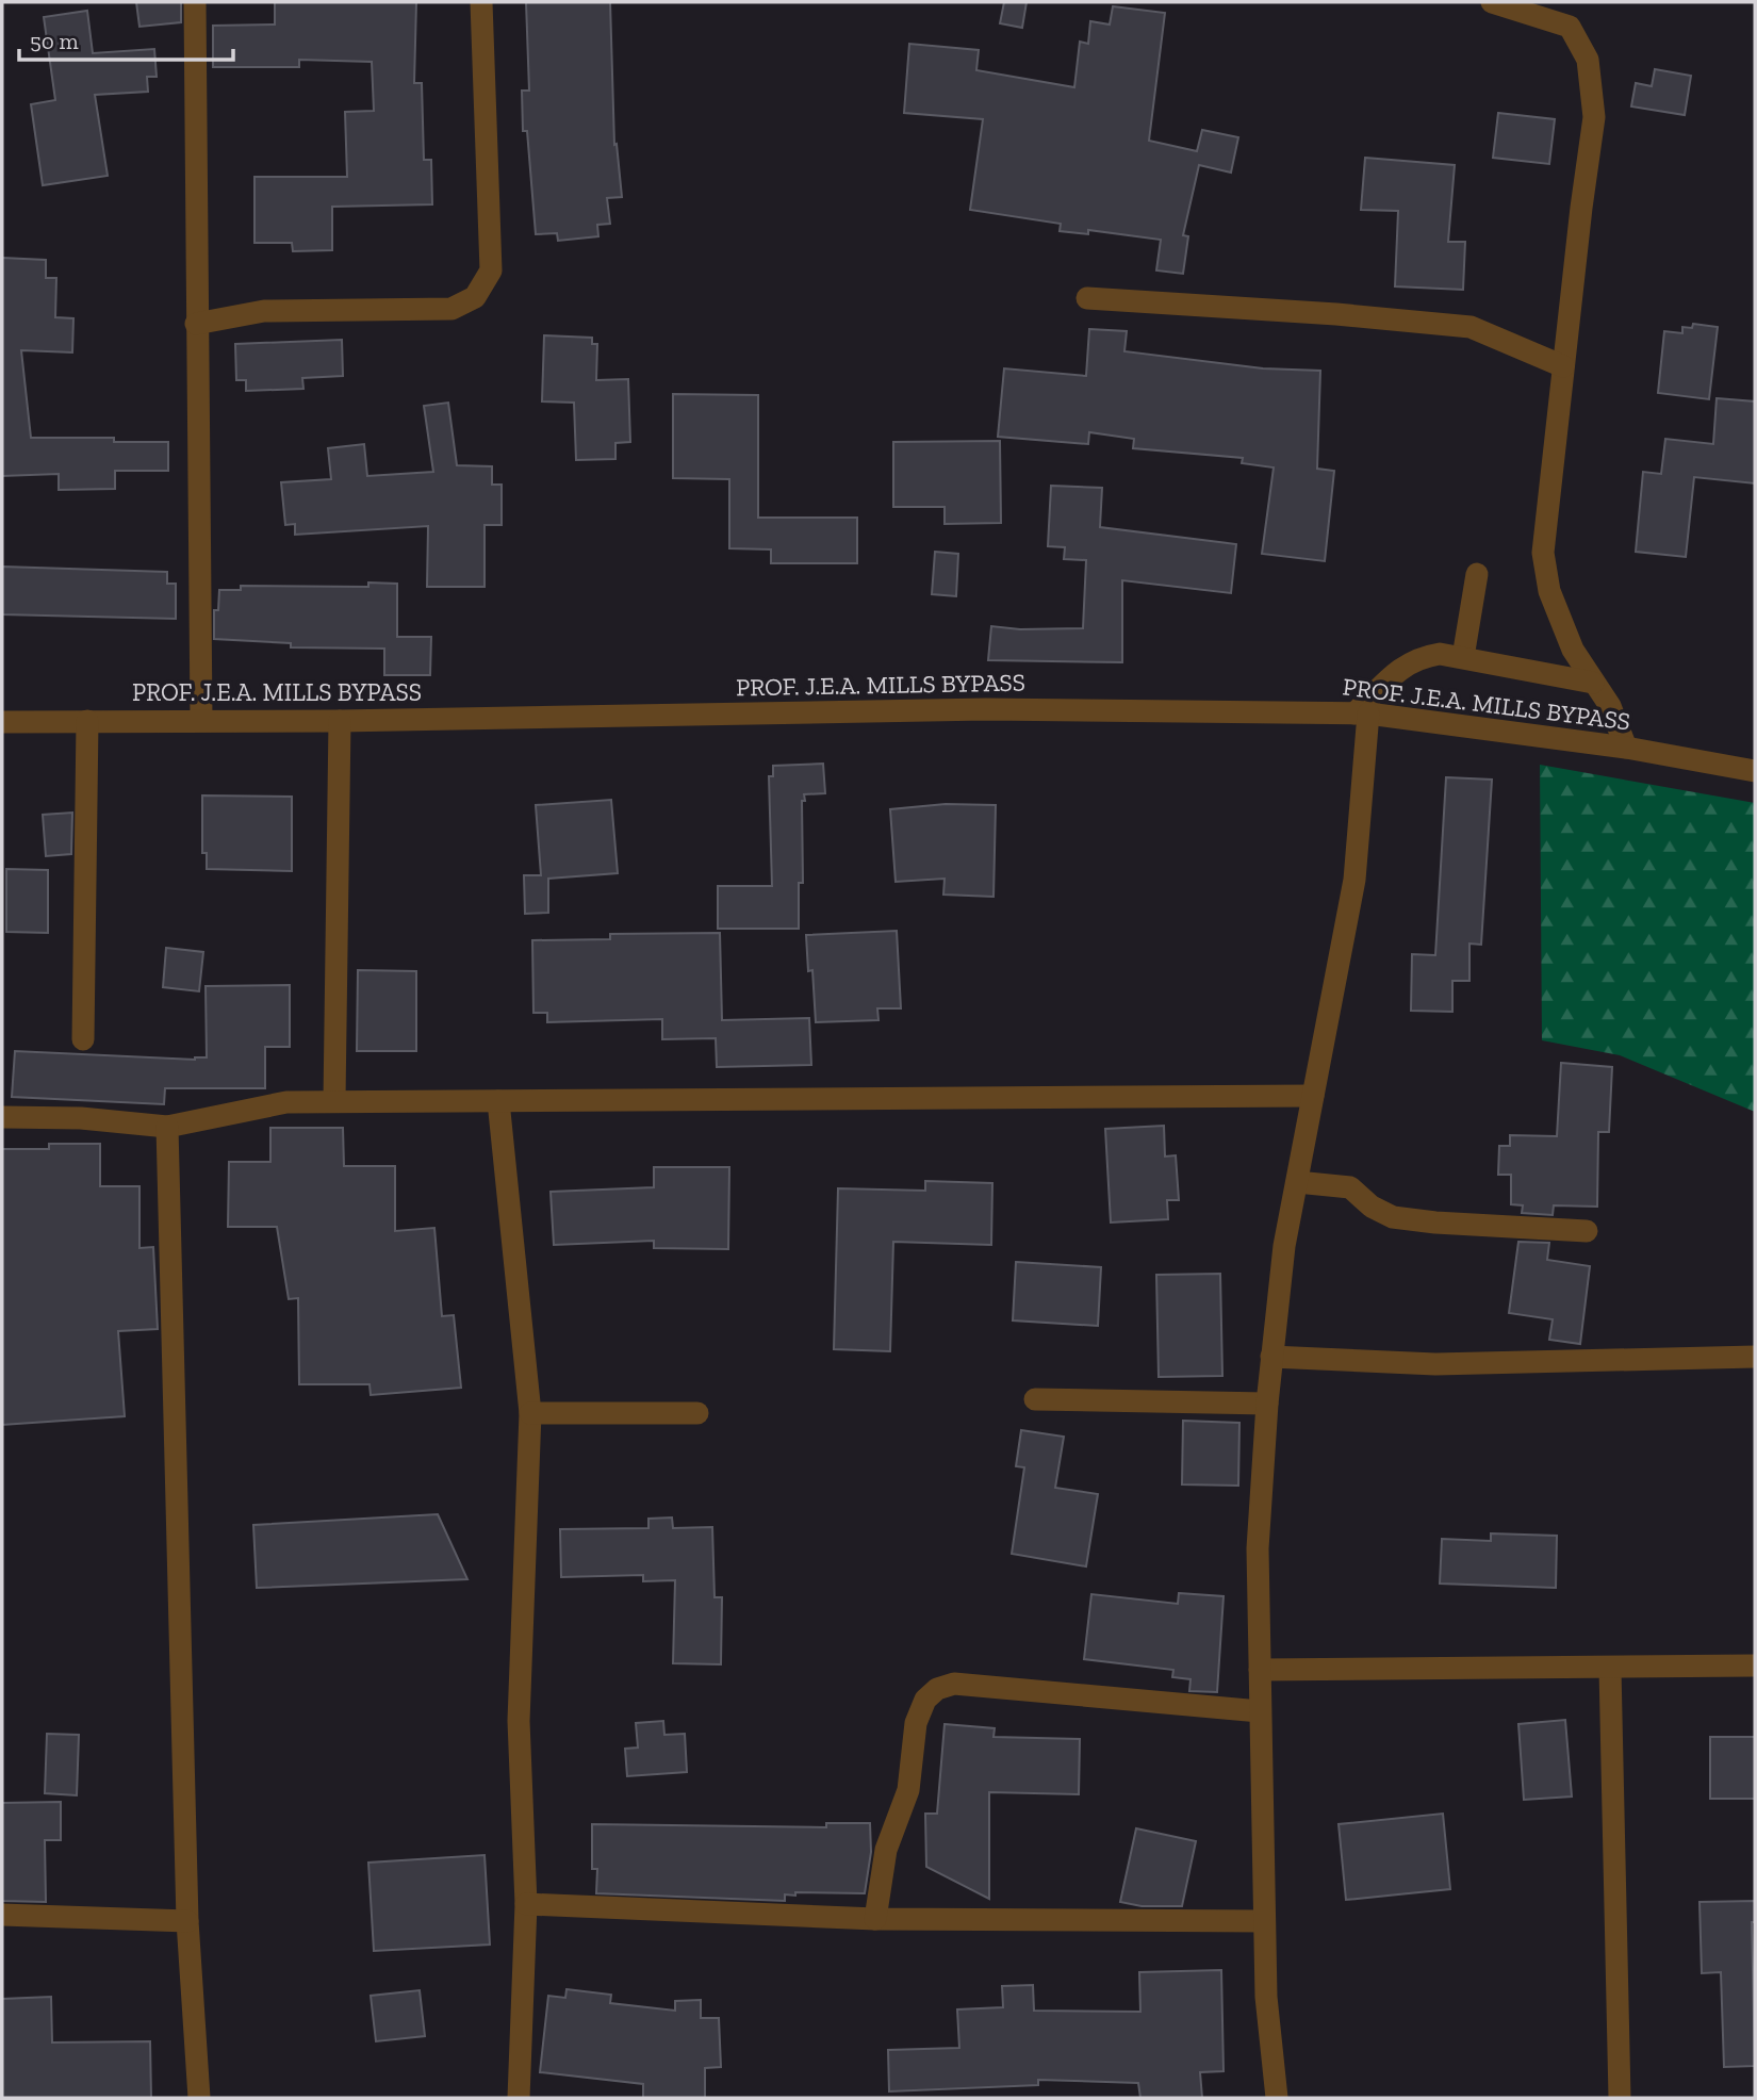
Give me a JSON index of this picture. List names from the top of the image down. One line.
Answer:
{"streets":{"street":["PROF. J.E.A. MILLS BYPASS"]},"scale_bar":"50 m"}
